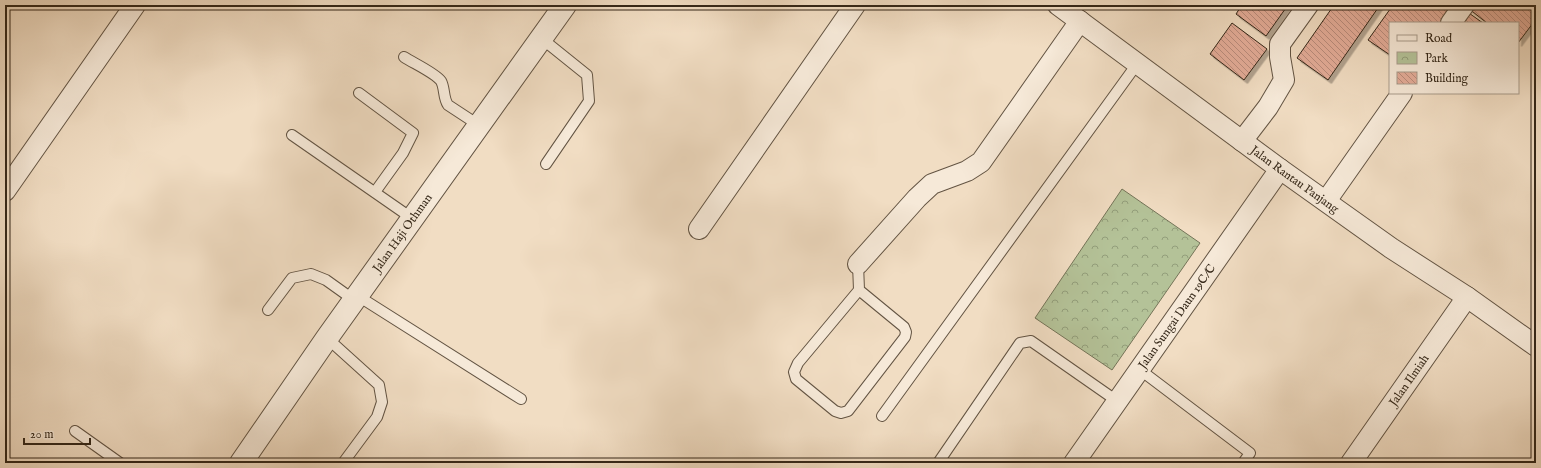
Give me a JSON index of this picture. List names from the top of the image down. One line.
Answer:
{"streets":{"street":["Jalan Rantau Panjang","Jalan Haji Othman","Jalan Sungai Daun 19C/C","Jalan Ilmiah"]},"crossings":[["Jalan Rantau Panjang","Jalan Sungai Daun 19C/C"],["Jalan Rantau Panjang","Jalan Ilmiah"]],"legend":["Road","Park","Building"],"scale_bar":"20 m"}
